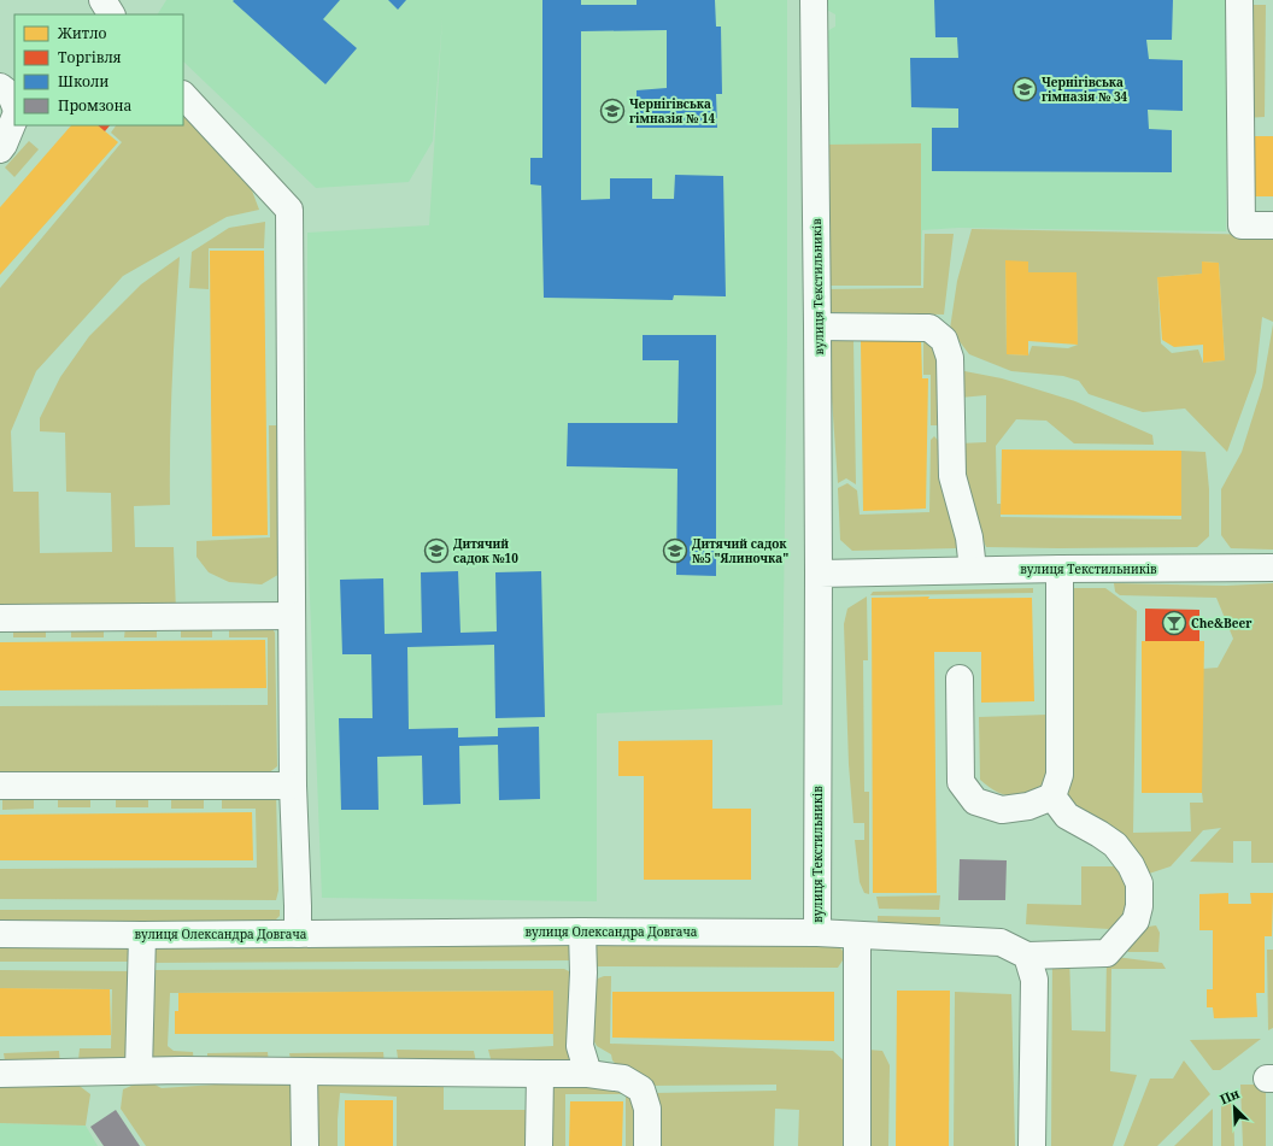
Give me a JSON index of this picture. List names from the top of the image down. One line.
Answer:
{"streets":{"street":["вулиця Текстильників","вулиця Олександра Довгача"]},"crossings":[["вулиця Текстильників","вулиця Олександра Довгача"]],"places":{"school or university":["Чернігівська гімназія № 34","Чернігівська гімназія № 14","Дитячий садок №10","Дитячий садок №5 \"Ялиночка\""],"bar":["Che&Beer"]},"legend":["Житло","Торгівля","Школи","Промзона"],"north":"top left"}
